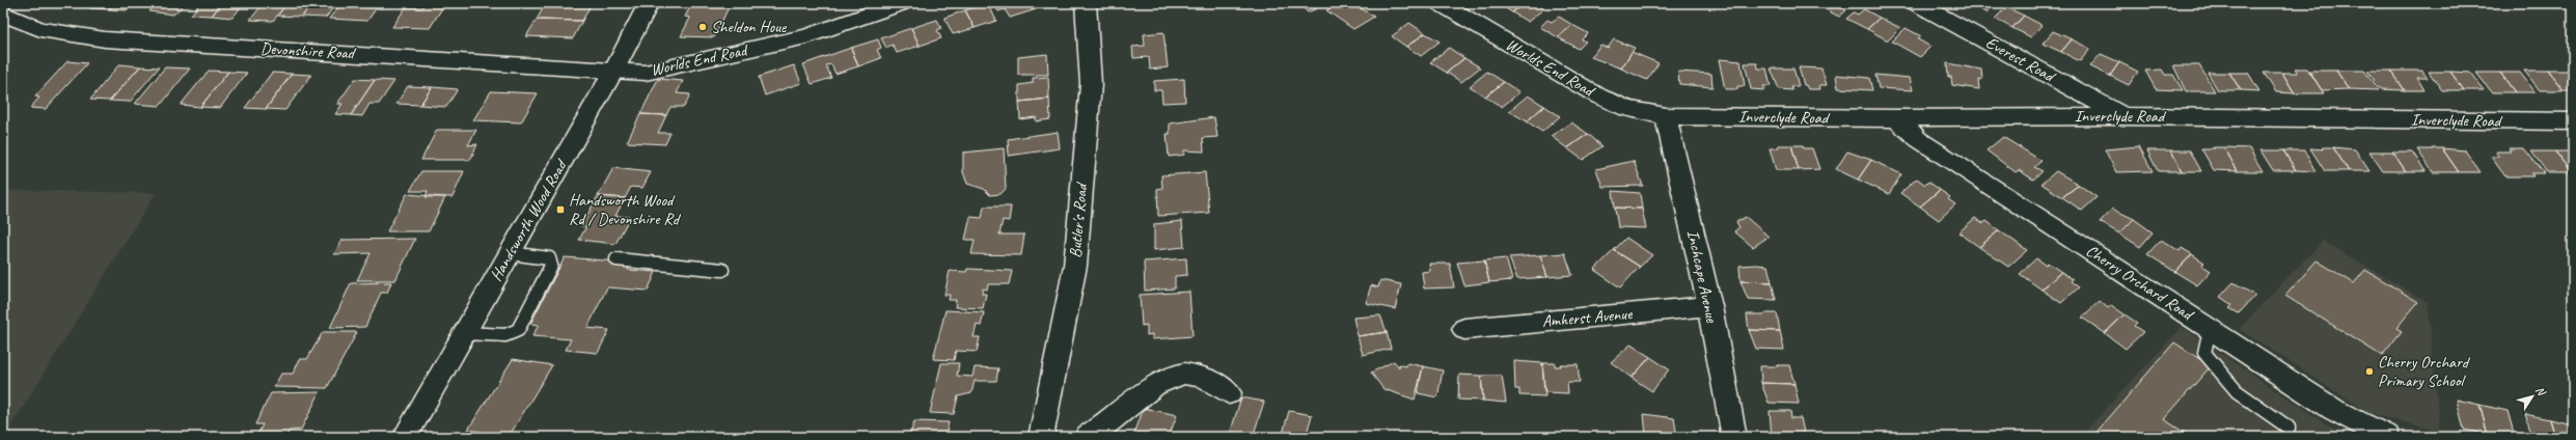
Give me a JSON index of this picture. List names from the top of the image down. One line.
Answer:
{"streets":{"street":["Devonshire Road","Everest Road","Worlds End Road","Inverclyde Road","Handsworth Wood Road","Butler's Road","Inchcape Avenue","Cherry Orchard Road","Amherst Avenue"]},"crossings":[["Devonshire Road","Worlds End Road"],["Devonshire Road","Handsworth Wood Road"],["Everest Road","Inverclyde Road"],["Worlds End Road","Inverclyde Road"],["Worlds End Road","Handsworth Wood Road"],["Worlds End Road","Inchcape Avenue"],["Inverclyde Road","Inchcape Avenue"],["Inverclyde Road","Cherry Orchard Road"],["Inchcape Avenue","Amherst Avenue"]],"places":{"other":["Sheldon Houe","Cherry Orchard Primary School"],"transit":["Handsworth Wood Rd / Devonshire Rd"]},"north":"top right"}
